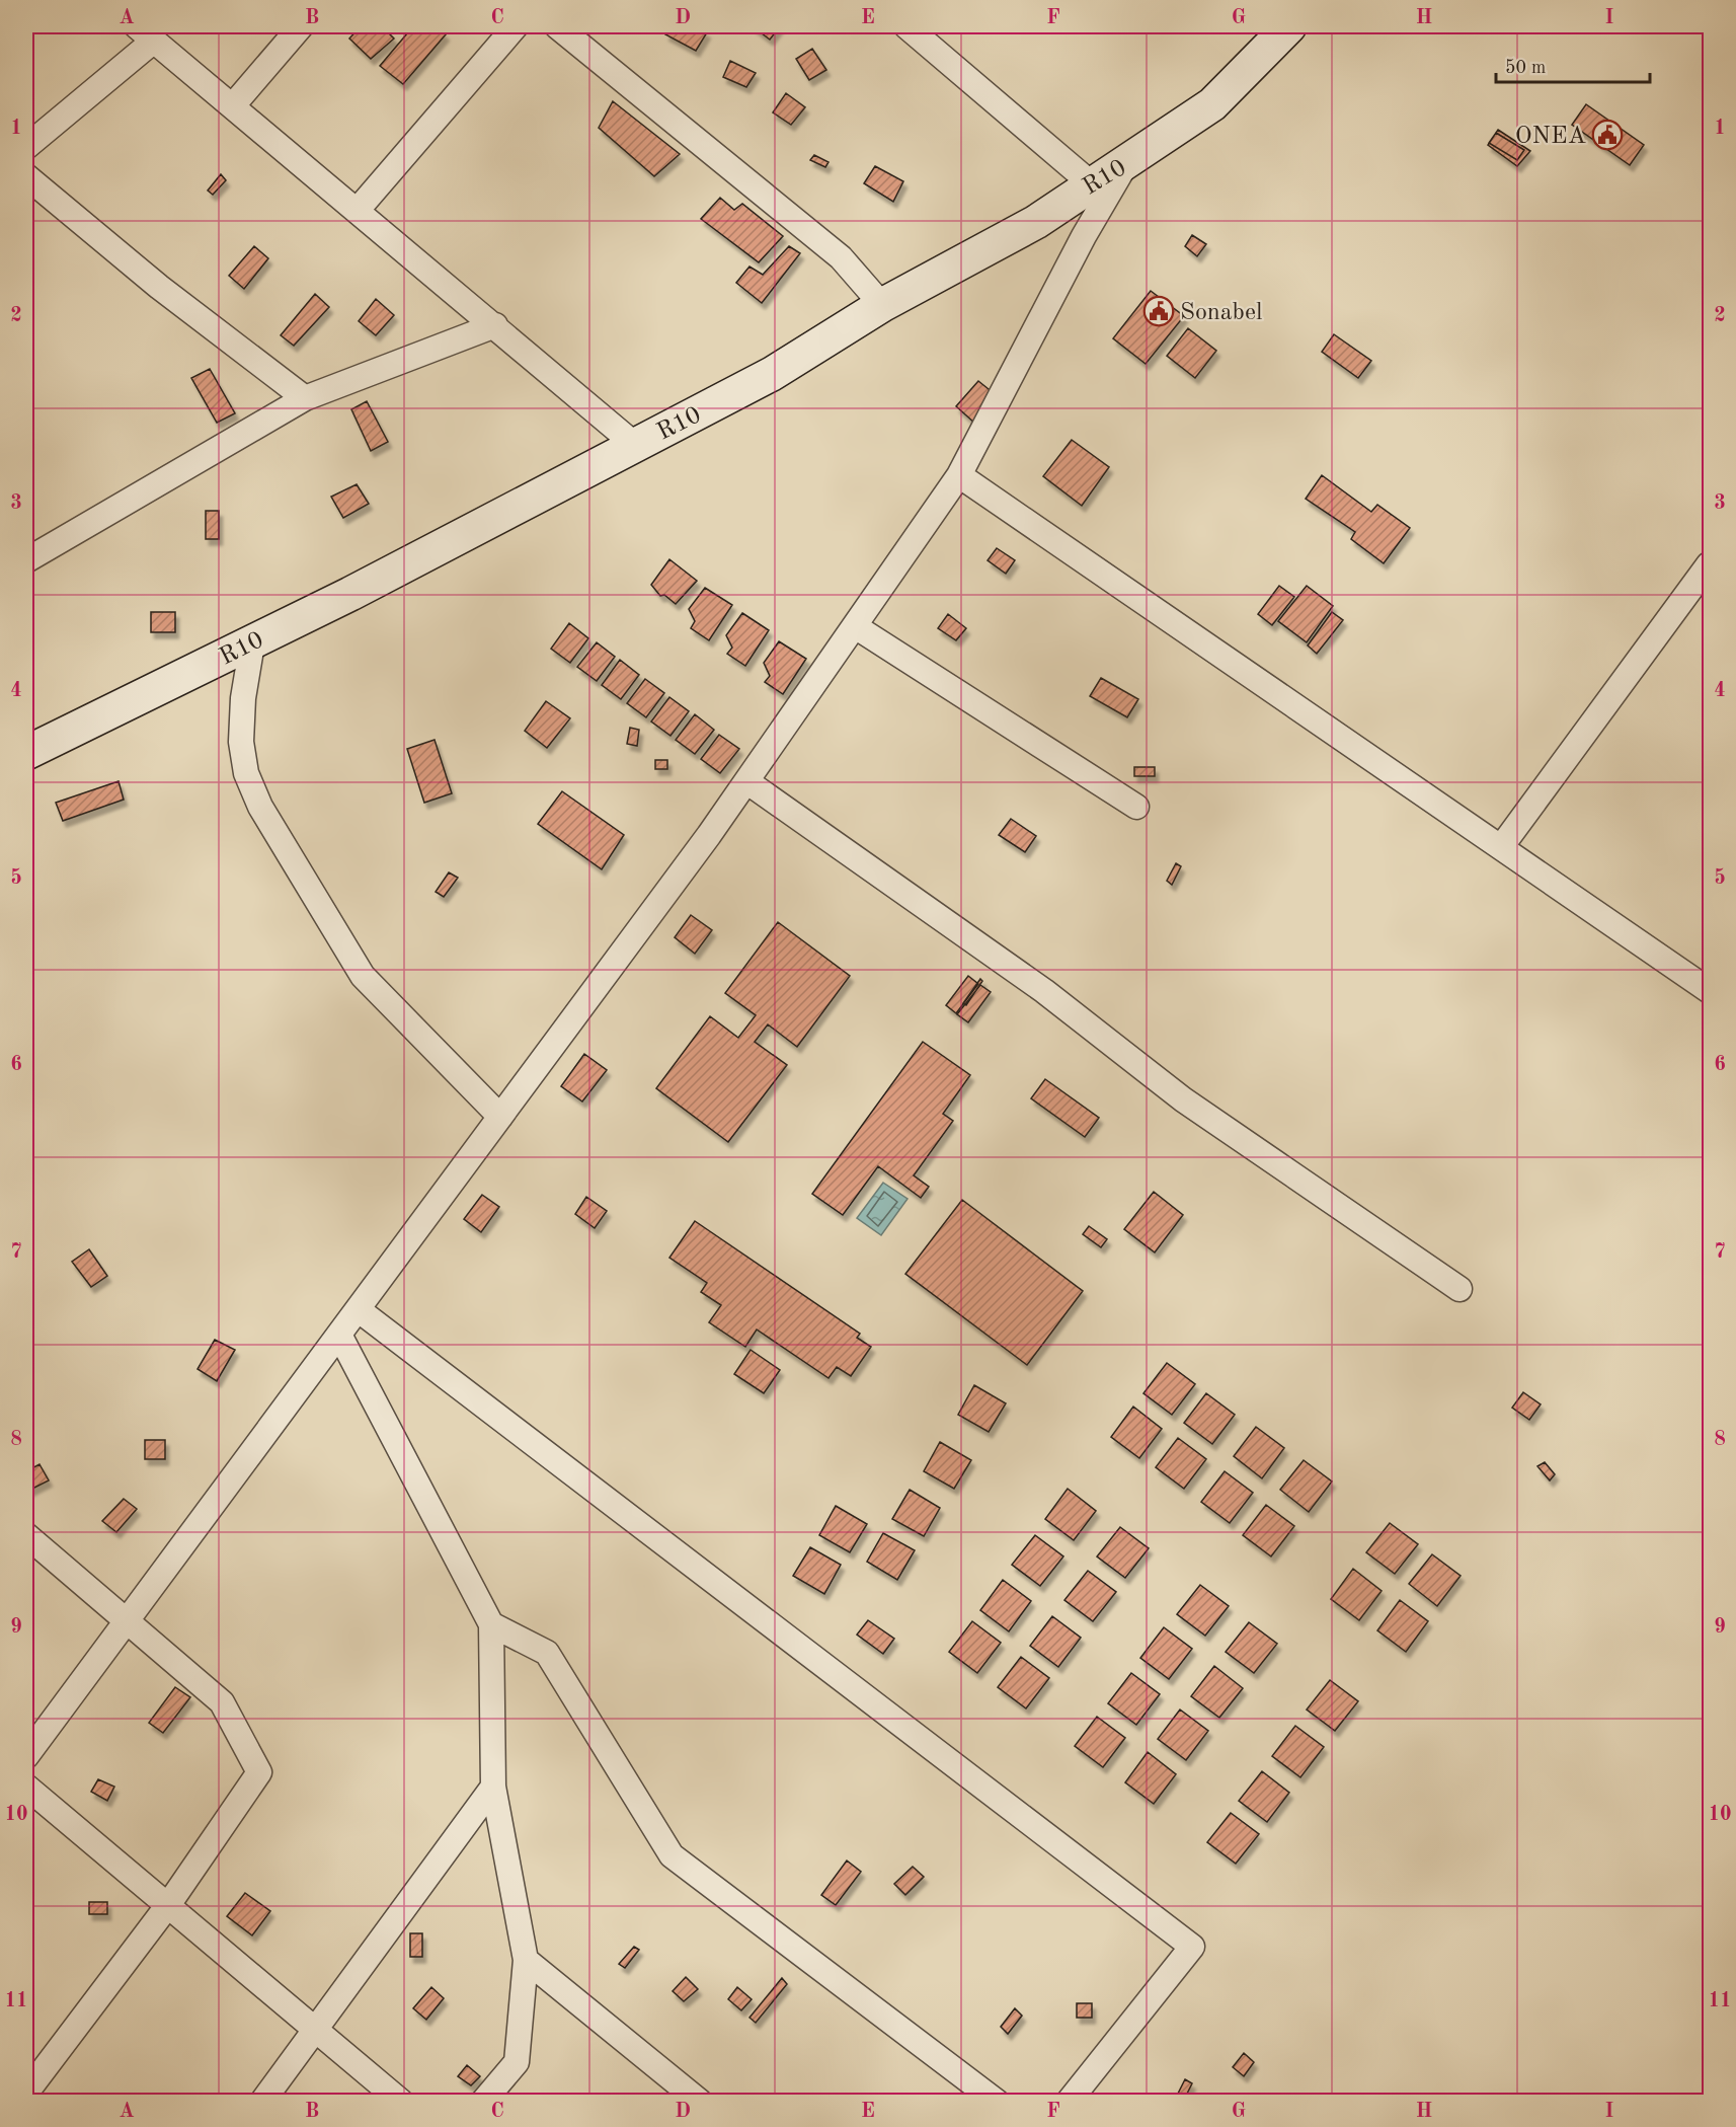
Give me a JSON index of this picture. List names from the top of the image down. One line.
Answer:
{"streets":{"main road":["R10"]},"places":{"public building":["ONEA","Sonabel"]},"scale_bar":"50 m","grid":{"columns":["A","B","C","D","E","F","G","H","I"],"rows":["1","2","3","4","5","6","7","8","9","10","11"]}}
